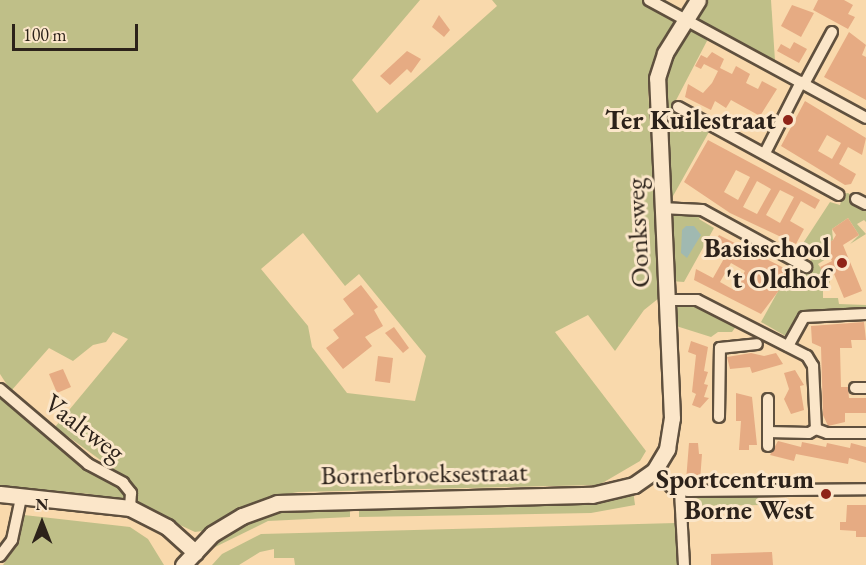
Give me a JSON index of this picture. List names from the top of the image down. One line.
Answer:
{"streets":{"main road":["Oonksweg","Bornerbroeksestraat"],"street":["Vaaltweg"]},"crossings":[["Oonksweg","Bornerbroeksestraat"]],"places":["Ter Kuilestraat","Basisschool 't Oldhof","Sportcentrum Borne West"],"scale_bar":"100 m","north":"top"}
